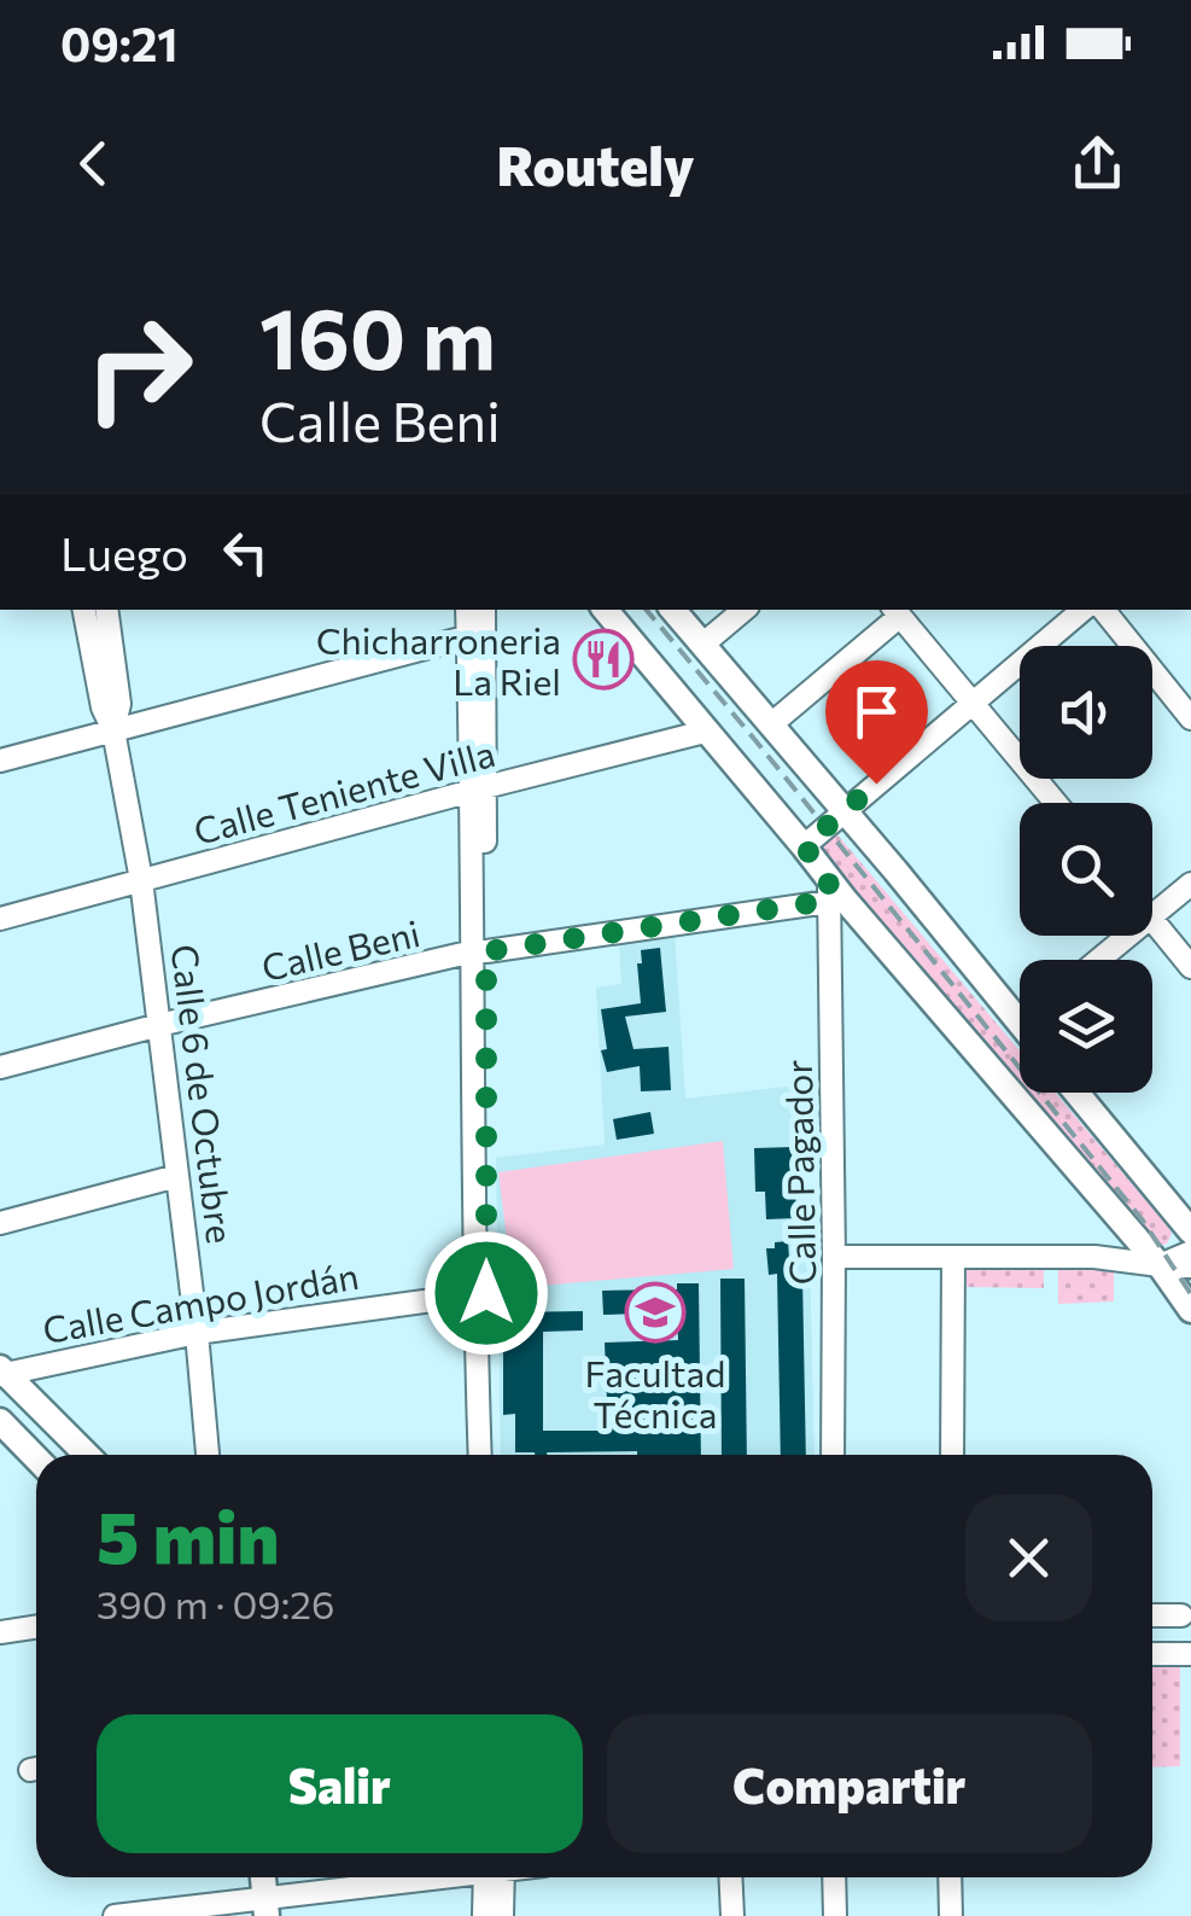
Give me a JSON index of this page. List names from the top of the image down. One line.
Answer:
{"streets":{"street":["Calle Teniente Villa","Calle Beni","Calle 6 de Octubre","Calle Pagador","Calle Campo Jordán"]},"crossings":[["Calle Teniente Villa","Calle 6 de Octubre"],["Calle Beni","Calle 6 de Octubre"],["Calle Beni","Calle Pagador"],["Calle 6 de Octubre","Calle Campo Jordán"]],"places":{"restaurant":["Chicharroneria La Riel"],"school or university":["Facultad Técnica"]},"page":{"status":"09:21","header":"Routely","turn":["160 m","Calle Beni"],"then":"Luego","heading":["5 min","390 m · 09:26"],"buttons":["Salir","Compartir"]}}
